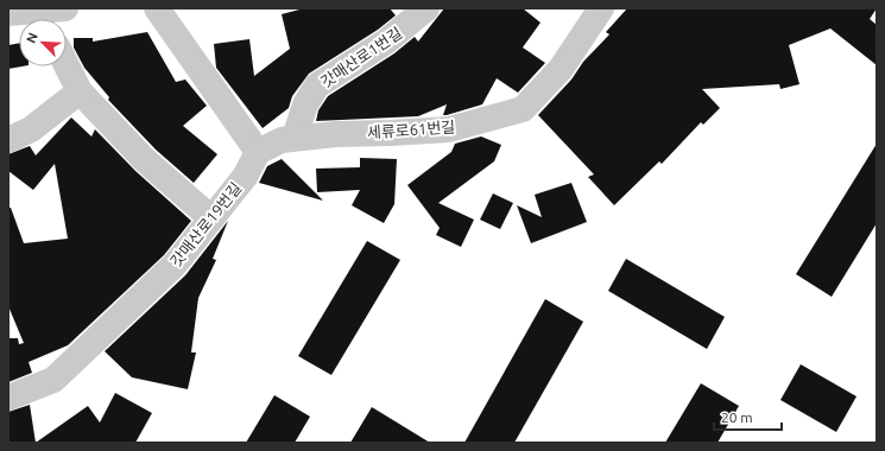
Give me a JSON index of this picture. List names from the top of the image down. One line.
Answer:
{"streets":{"street":["갓매산로1번길","세류로61번길","갓매산로19번길"]},"crossings":[["갓매산로1번길","세류로61번길"],["세류로61번길","갓매산로19번길"]],"scale_bar":"20 m","north":"top left"}
